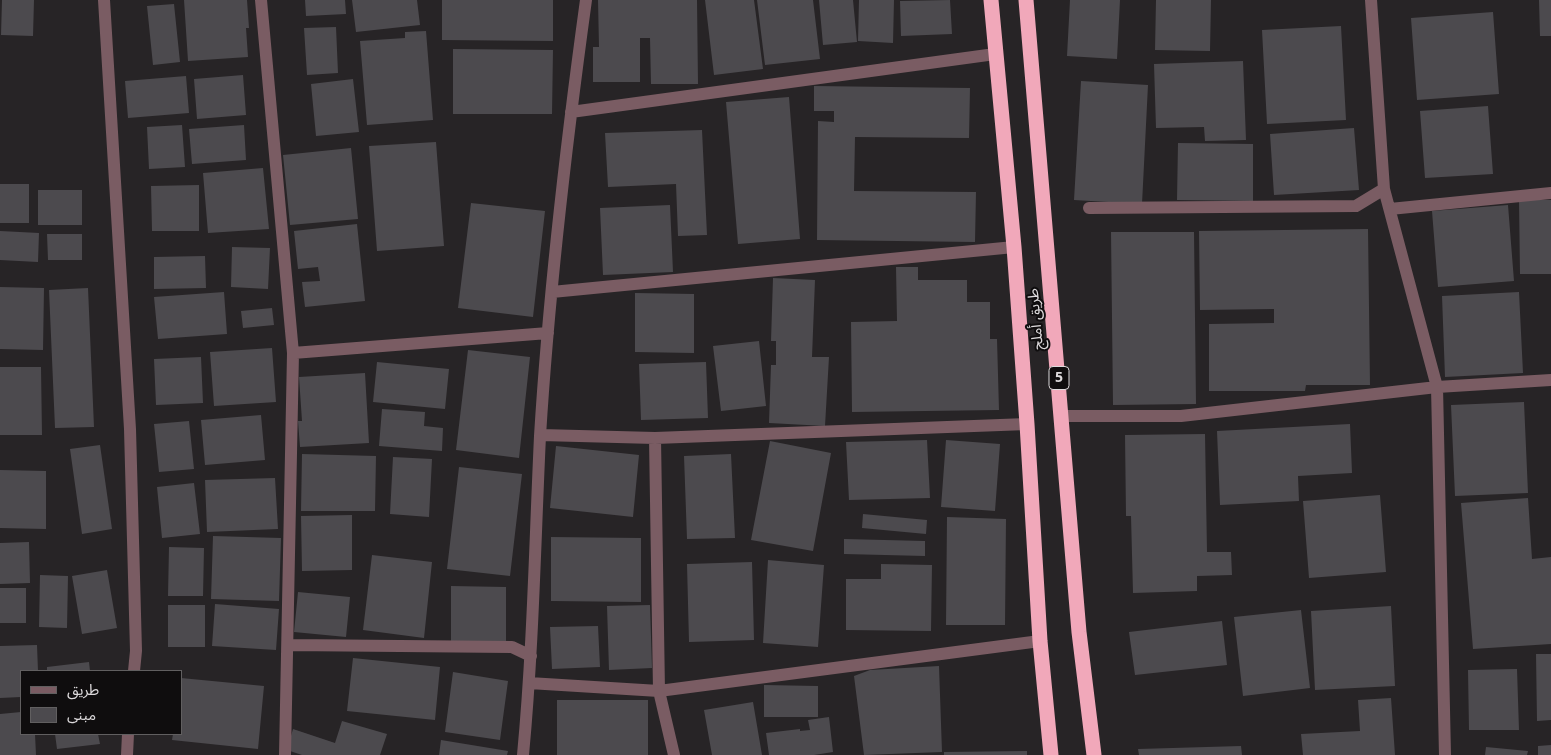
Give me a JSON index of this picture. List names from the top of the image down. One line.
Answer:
{"streets":{"highway":["طريق أملج","5"]},"legend":["طريق","مبنى"]}
